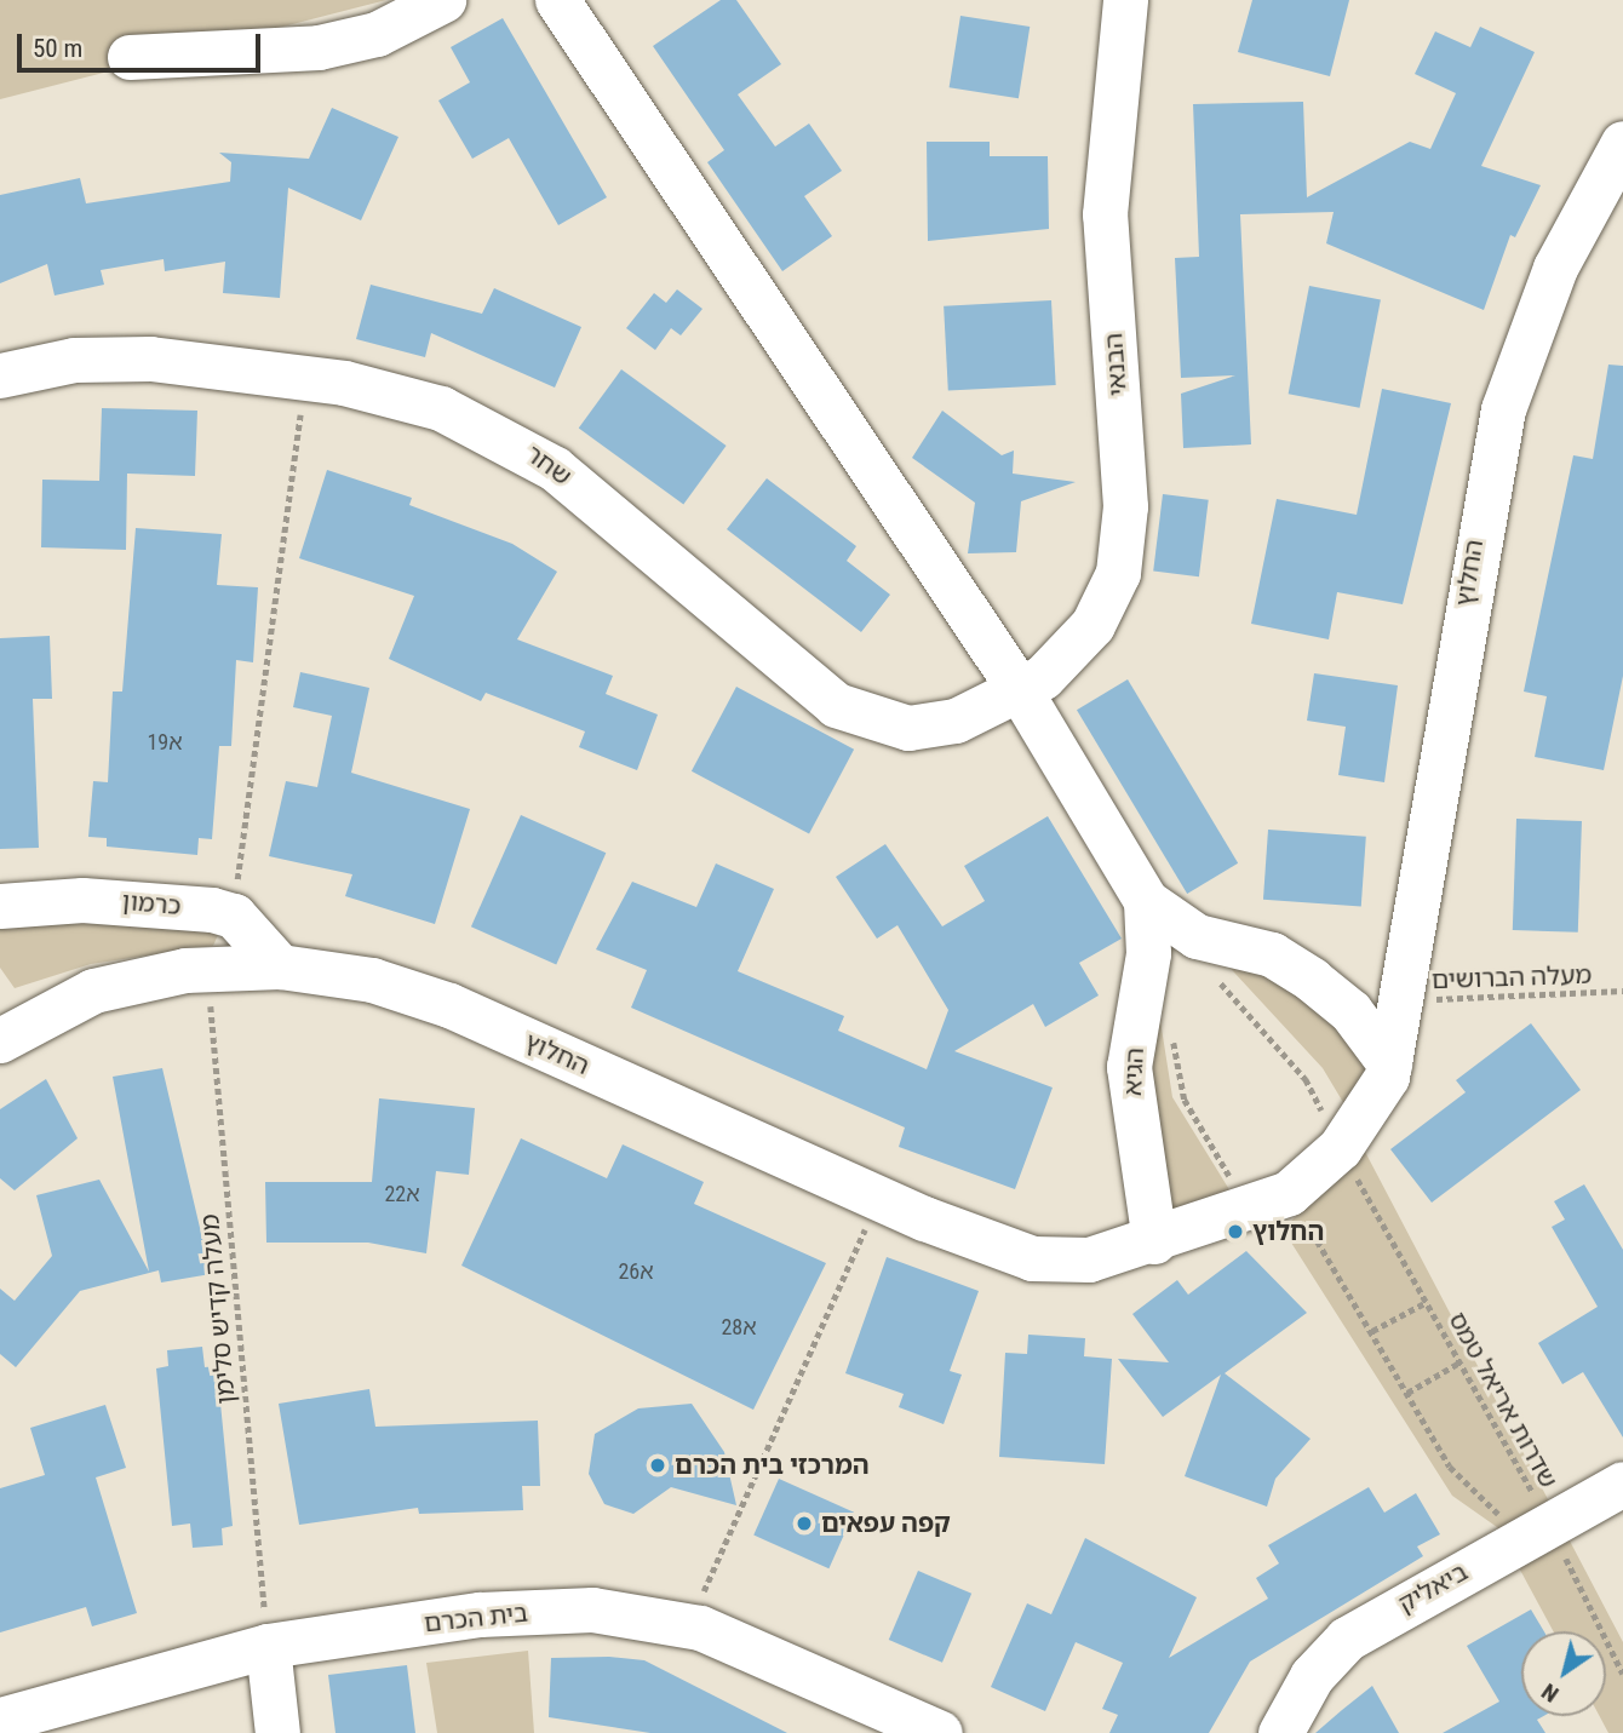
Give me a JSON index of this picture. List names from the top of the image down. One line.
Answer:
{"streets":{"street":["הבנאי","שחר","החלוץ","כרמון","הגיא","ביאליק","בית הכרם"],"path":["מעלה הברושים","מעלה קדיש סלימן","שדרות אריאל טמס"]},"crossings":[["הבנאי","שחר"],["הבנאי","הגיא"],["שחר","הגיא"],["החלוץ","מעלה הברושים"],["החלוץ","הגיא"],["החלוץ","מעלה קדיש סלימן"],["החלוץ","שדרות אריאל טמס"],["מעלה קדיש סלימן","בית הכרם"],["שדרות אריאל טמס","ביאליק"]],"places":["החלוץ","המרכזי בית הכרם","קפה עפאים"],"house_numbers":["19א","22א","26א","28א"],"scale_bar":"50 m","north":"bottom left"}
